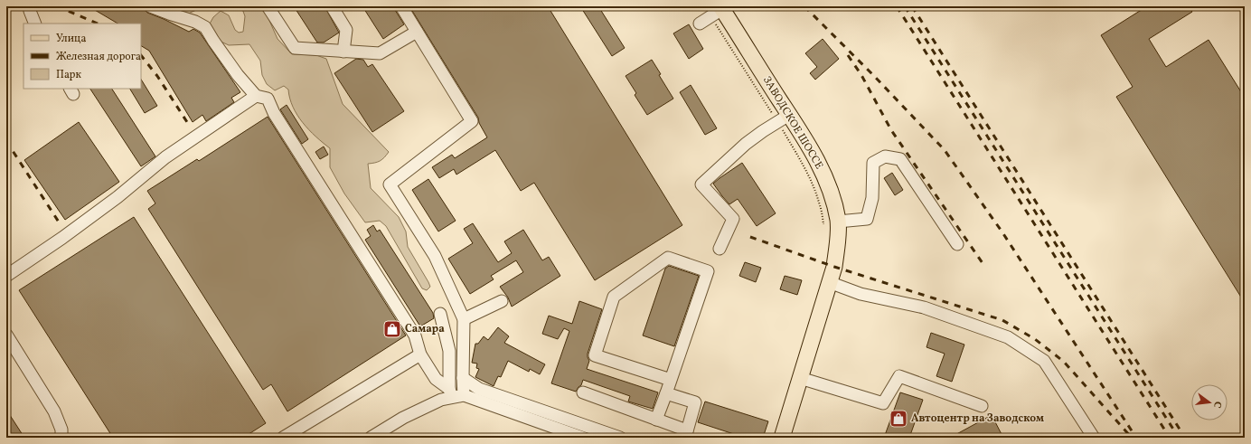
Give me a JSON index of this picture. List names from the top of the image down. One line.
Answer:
{"streets":{"main road":["ЗАВОДСКОЕ ШОССЕ"]},"places":{"shop":["Самара","Автоцентр на Заводском"]},"legend":["Улица","Железная дорога","Парк"],"north":"right"}
